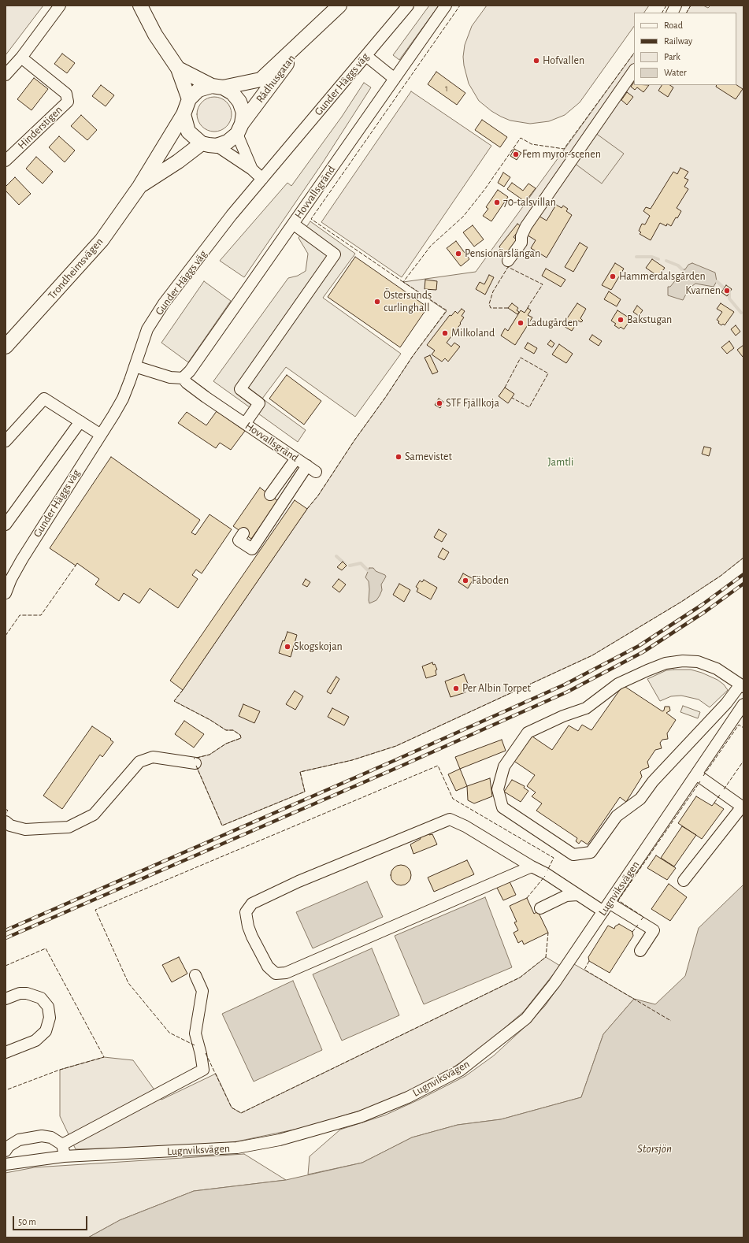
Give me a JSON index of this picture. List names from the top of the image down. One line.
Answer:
{"streets":{"main road":["Rådhusgatan","Trondheimsvägen"],"street":["Gunder Häggs väg","Hinderstigen","Hovvallsgränd","Lugnviksvägen"]},"crossings":[["Rådhusgatan","Trondheimsvägen"]],"water":["Storsjön"],"parks":["Jamtli"],"places":["Hofvallen","Fem myror-scenen","70-talsvillan","Pensionärslängan","Hammerdalsgården","Kvarnen","Östersunds curlinghall","Bakstugan","Ladugården","Milkoland","STF Fjällkoja","Samevistet","Fäboden","Skogskojan","Per Albin Torpet"],"house_numbers":["1"],"legend":["Road","Railway","Park","Water"],"scale_bar":"50 m"}
